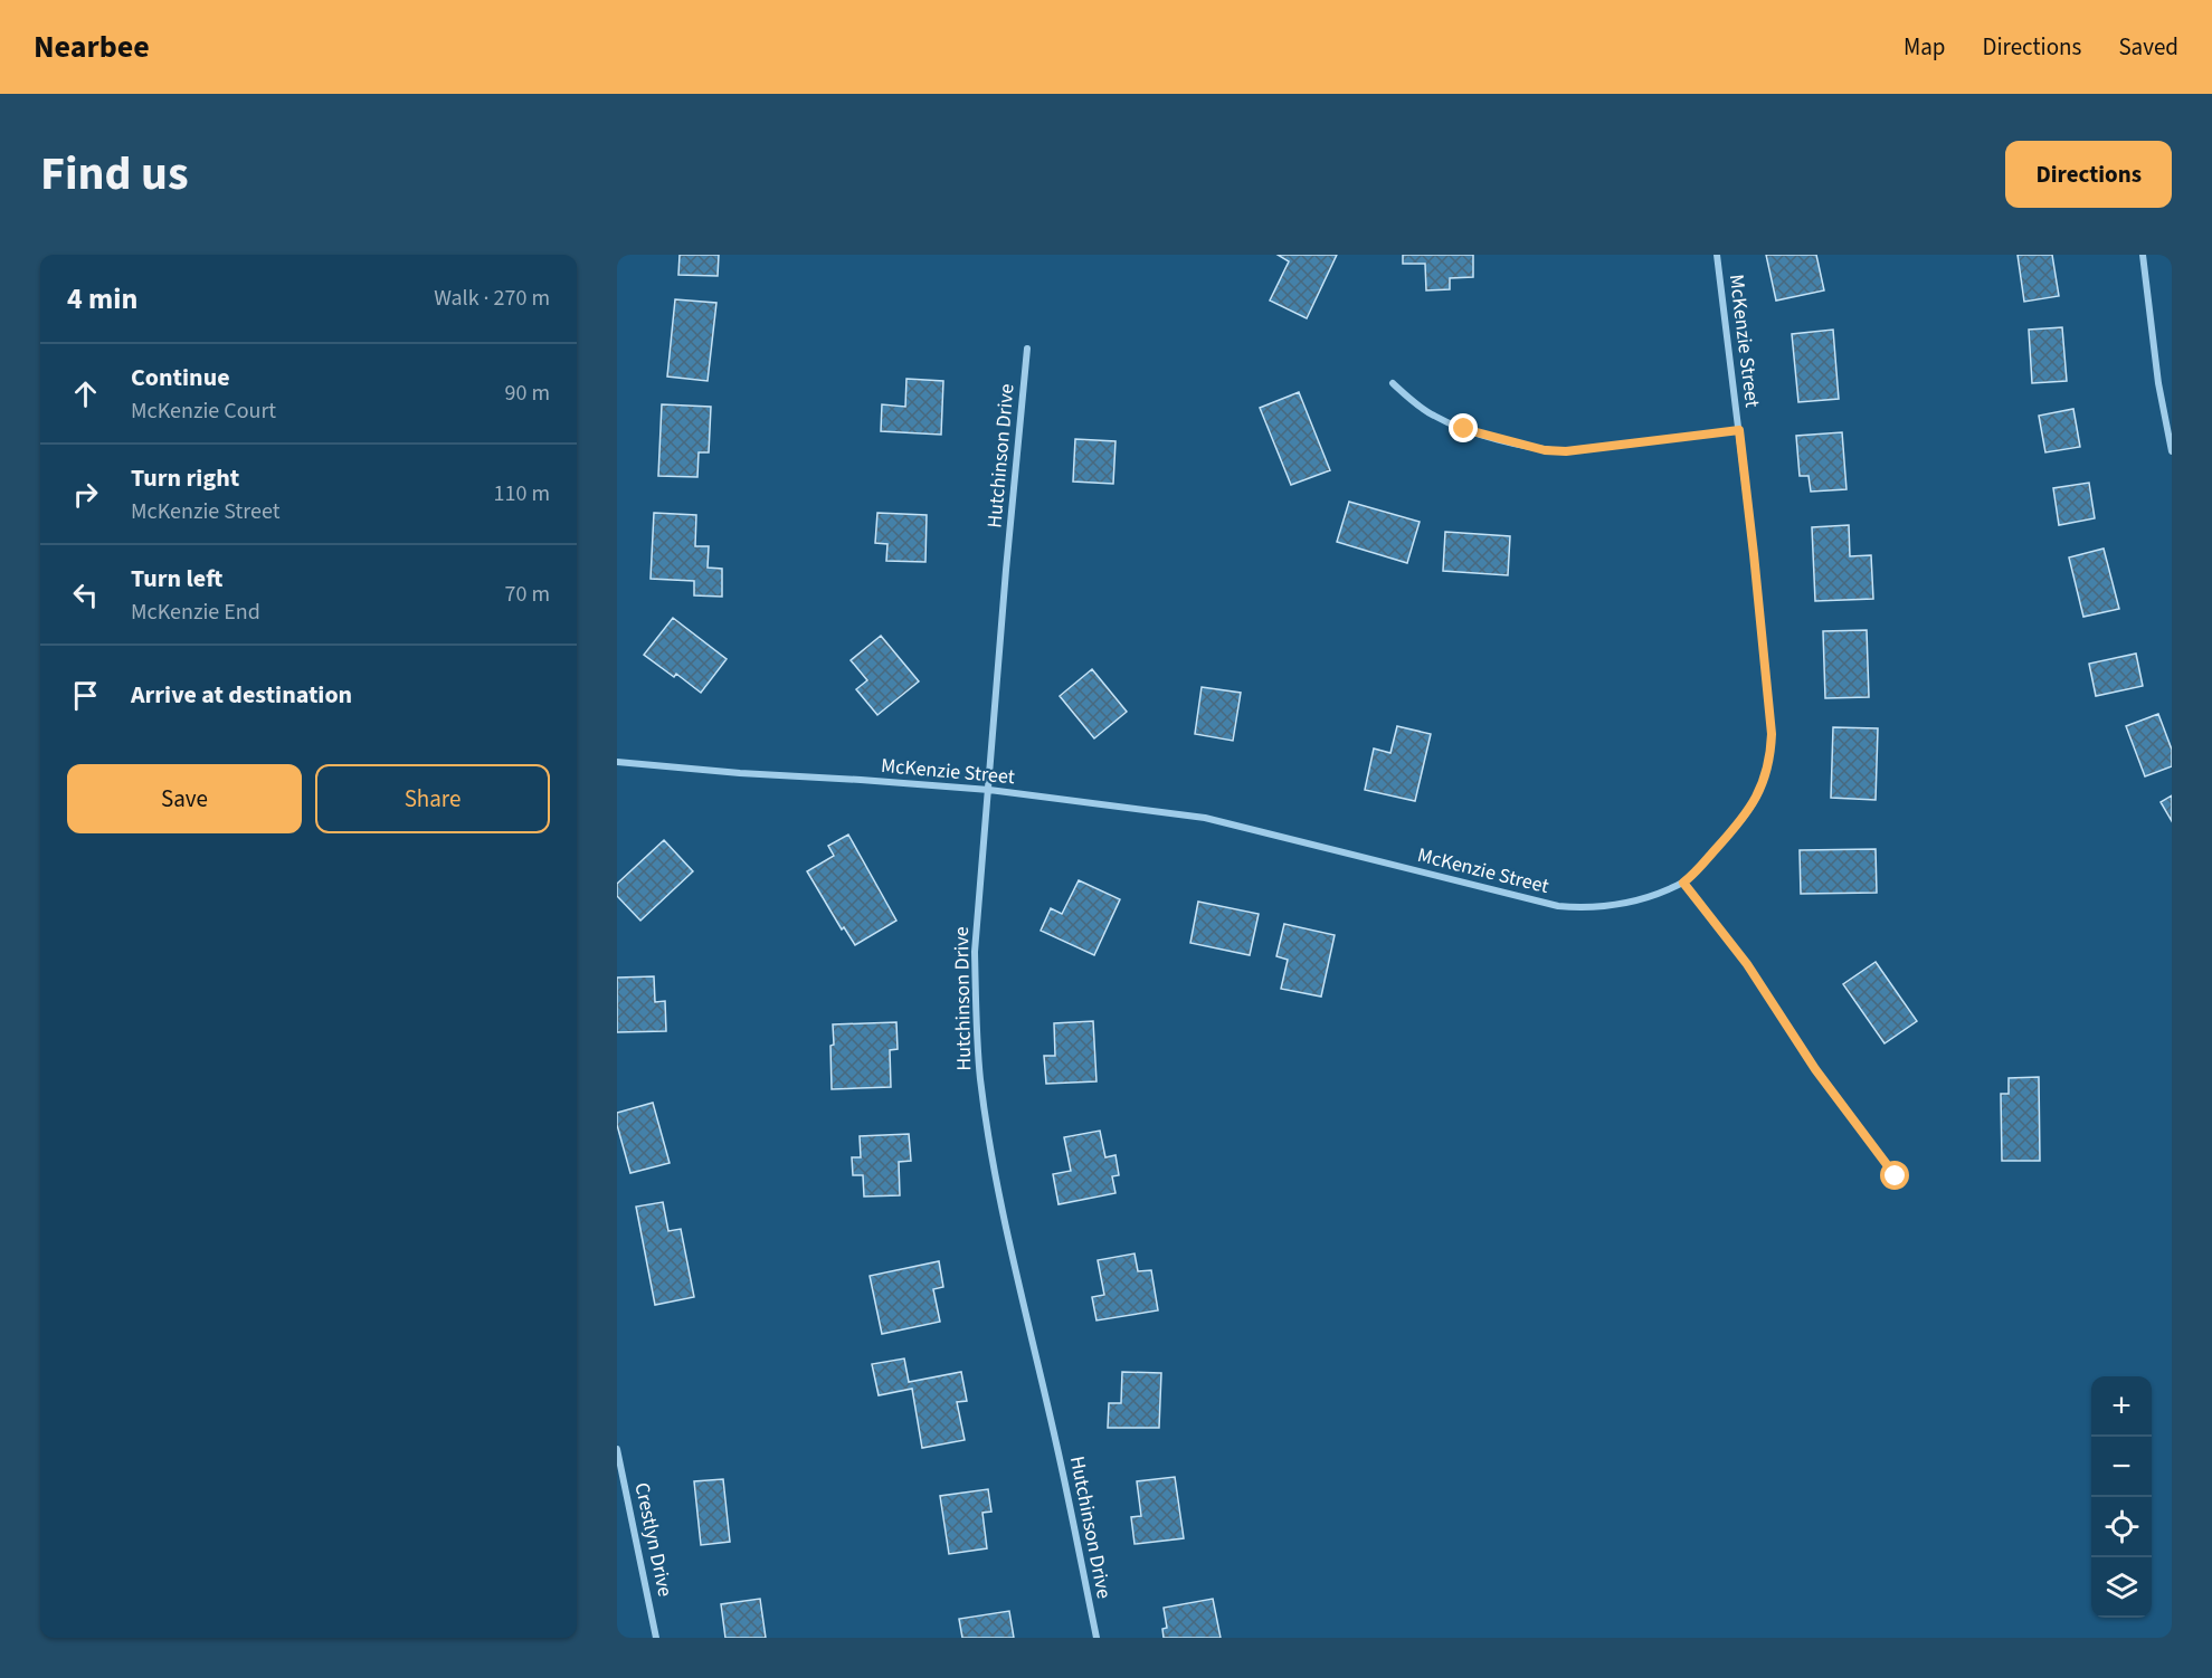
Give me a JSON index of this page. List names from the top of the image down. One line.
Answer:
{"streets":{"street":["McKenzie Street","Hutchinson Drive","Crestlyn Drive"]},"crossings":[["McKenzie Street","Hutchinson Drive"]],"page":{"header":"Nearbee","nav":["Map","Directions","Saved"],"title":"Find us","buttons":["Directions",["Save","Share"]],"heading":["4 min","Walk · 270 m"],"list":[["Continue","McKenzie Court","90 m"],["Turn right","McKenzie Street","110 m"],["Turn left","McKenzie End","70 m"],"Arrive at destination"],"map_buttons":["+","−"]}}
